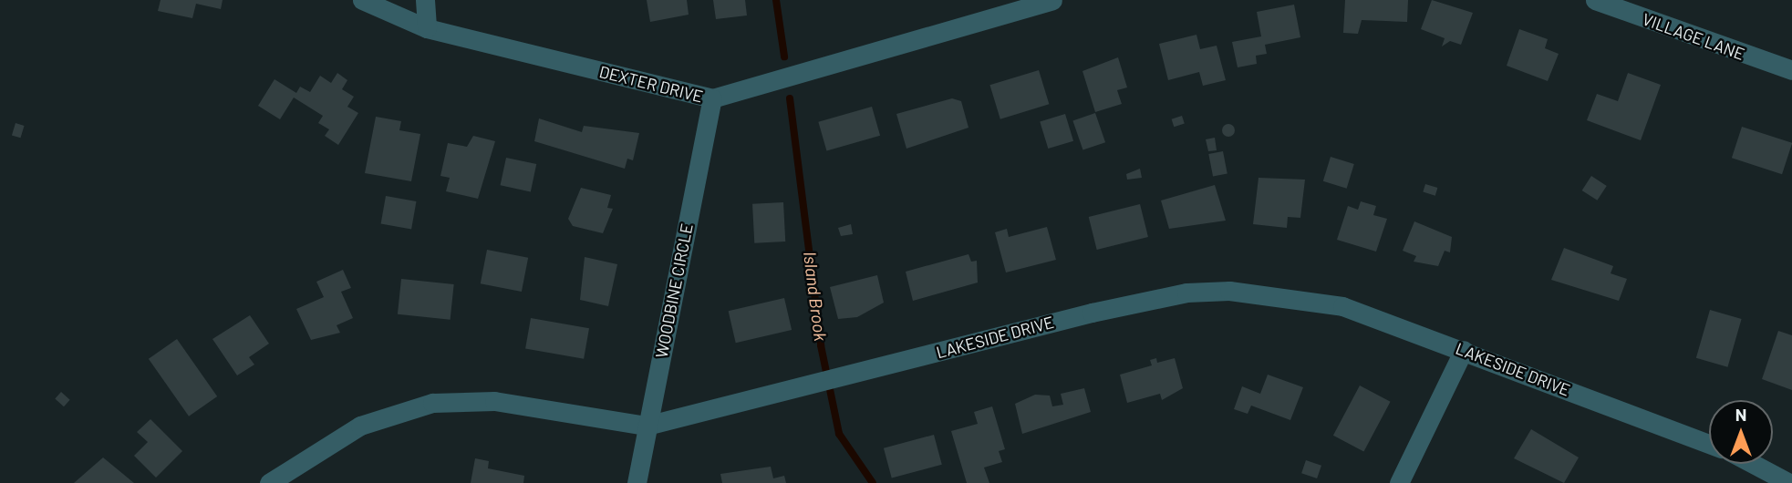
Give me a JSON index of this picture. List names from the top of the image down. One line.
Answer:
{"streets":{"street":["VILLAGE LANE","DEXTER DRIVE","WOODBINE CIRCLE","LAKESIDE DRIVE"]},"crossings":[["DEXTER DRIVE","WOODBINE CIRCLE"],["WOODBINE CIRCLE","LAKESIDE DRIVE"]],"water":["Island Brook"],"north":"top"}
